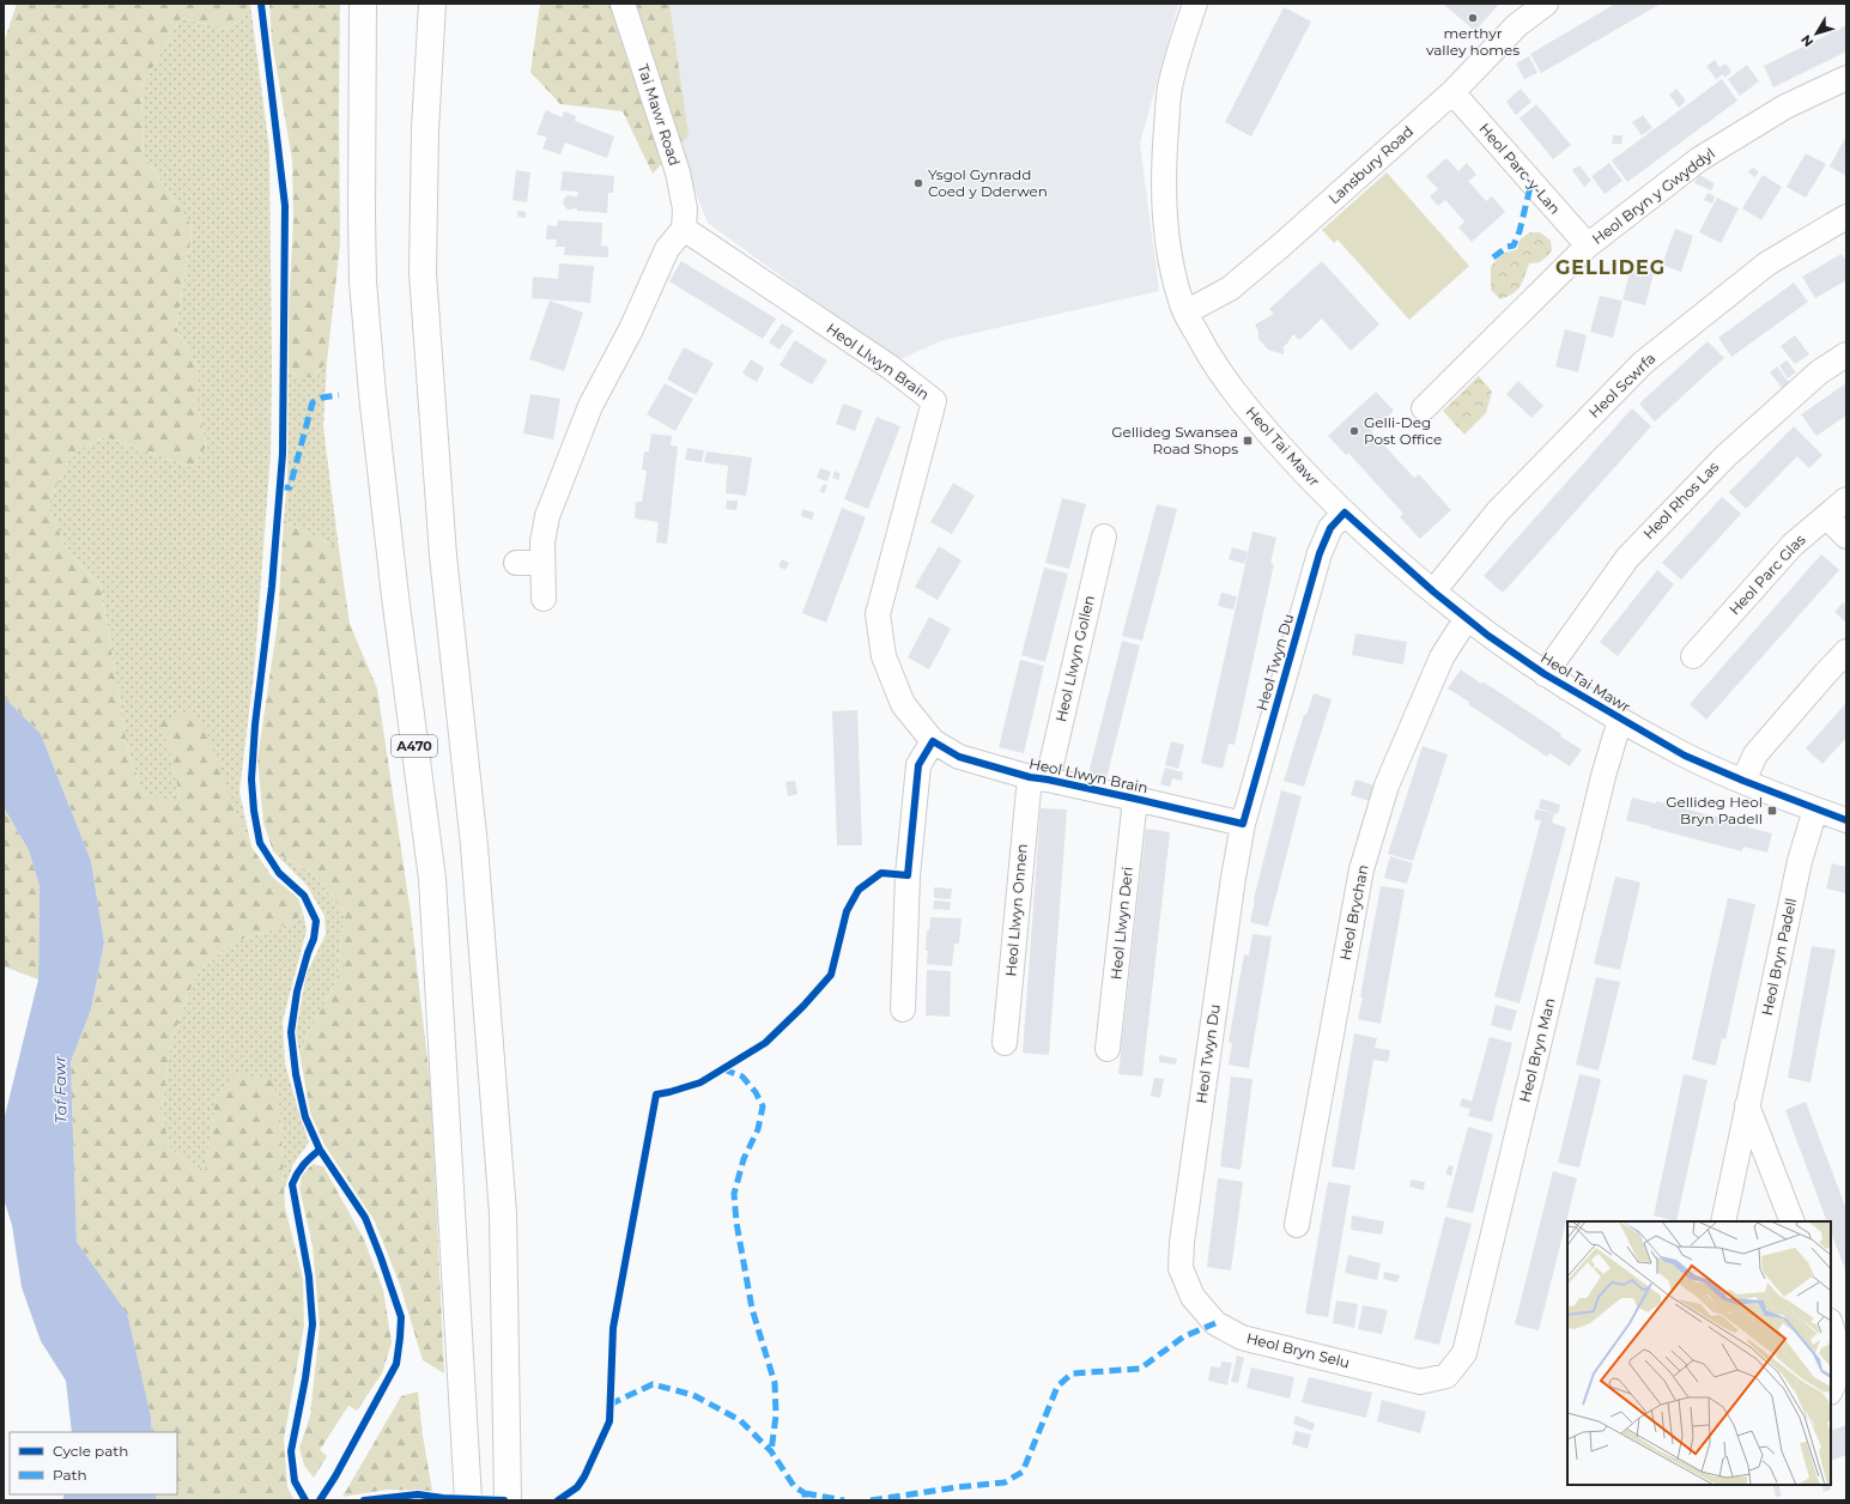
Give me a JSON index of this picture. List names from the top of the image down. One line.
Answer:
{"streets":{"highway":["A470"],"street":["Tai Mawr Road","Lansbury Road","Heol Parc-y-Lan","Heol Bryn y Gwyddyl","Heol Llwyn Brain","Heol Scwrfa","Heol Tai Mawr","Heol Rhos Las","Heol Parc Glas","Heol Llwyn Gollen","Heol Twyn Du","Heol Llwyn Onnen","Heol Brychan","Heol Llwyn Deri","Heol Bryn Padell","Heol Bryn Man","Heol Bryn Selu"]},"crossings":[["Tai Mawr Road","Heol Llwyn Brain"],["Lansbury Road","Heol Parc-y-Lan"],["Lansbury Road","Heol Tai Mawr"],["Heol Parc-y-Lan","Heol Bryn y Gwyddyl"],["Heol Llwyn Brain","Heol Llwyn Gollen"],["Heol Llwyn Brain","Heol Twyn Du"],["Heol Llwyn Brain","Heol Llwyn Onnen"],["Heol Llwyn Brain","Heol Llwyn Deri"],["Heol Scwrfa","Heol Tai Mawr"],["Heol Tai Mawr","Heol Rhos Las"],["Heol Tai Mawr","Heol Twyn Du"],["Heol Tai Mawr","Heol Brychan"],["Heol Tai Mawr","Heol Bryn Padell"],["Heol Tai Mawr","Heol Bryn Man"],["Heol Llwyn Gollen","Heol Llwyn Onnen"],["Heol Twyn Du","Heol Bryn Selu"],["Heol Bryn Man","Heol Bryn Selu"]],"districts":["GELLIDEG"],"water":["Taf Fawr"],"places":{"other":["merthyr valley homes","Ysgol Gynradd Coed y Dderwen","Gelli-Deg Post Office"],"transit":["Gellideg Swansea Road Shops","Gellideg Heol Bryn Padell"]},"legend":["Cycle path","Path"],"north":"bottom left"}
